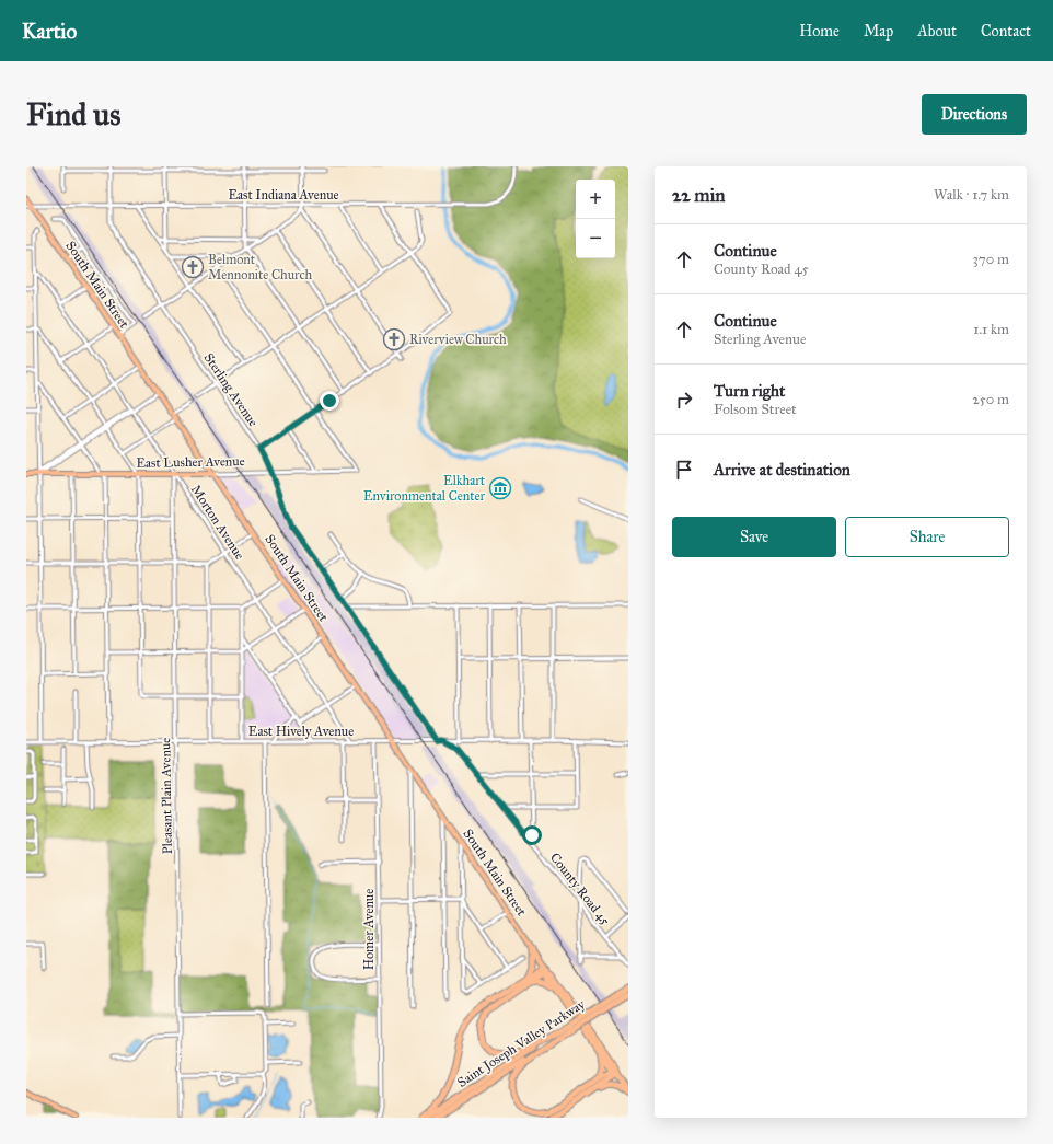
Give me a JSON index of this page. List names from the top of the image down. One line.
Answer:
{"streets":{"highway":["South Main Street","Saint Joseph Valley Parkway"],"main road":["East Lusher Avenue"],"street":["East Indiana Avenue","Sterling Avenue","Morton Avenue","East Hively Avenue","Pleasant Plain Avenue","County Road 45","Homer Avenue"]},"crossings":[["East Indiana Avenue","South Main Street"],["East Indiana Avenue","Sterling Avenue"],["South Main Street","East Lusher Avenue"],["South Main Street","East Hively Avenue"],["Sterling Avenue","East Lusher Avenue"],["Sterling Avenue","East Hively Avenue"],["East Lusher Avenue","Morton Avenue"],["East Lusher Avenue","Pleasant Plain Avenue"],["Morton Avenue","East Hively Avenue"],["Morton Avenue","Pleasant Plain Avenue"],["East Hively Avenue","Pleasant Plain Avenue"],["East Hively Avenue","Homer Avenue"]],"places":{"church":["Belmont Mennonite Church","Riverview Church"],"museum":["Elkhart Environmental Center"]},"page":{"header":"Kartio","nav":["Home","Map","About","Contact"],"buttons":["Directions",["Save","Share"]],"title":"Find us","heading":["22 min","Walk · 1.7 km"],"map_buttons":["+","−"],"list":[["Continue","County Road 45","370 m"],["Continue","Sterling Avenue","1.1 km"],["Turn right","Folsom Street","250 m"],"Arrive at destination"]}}
